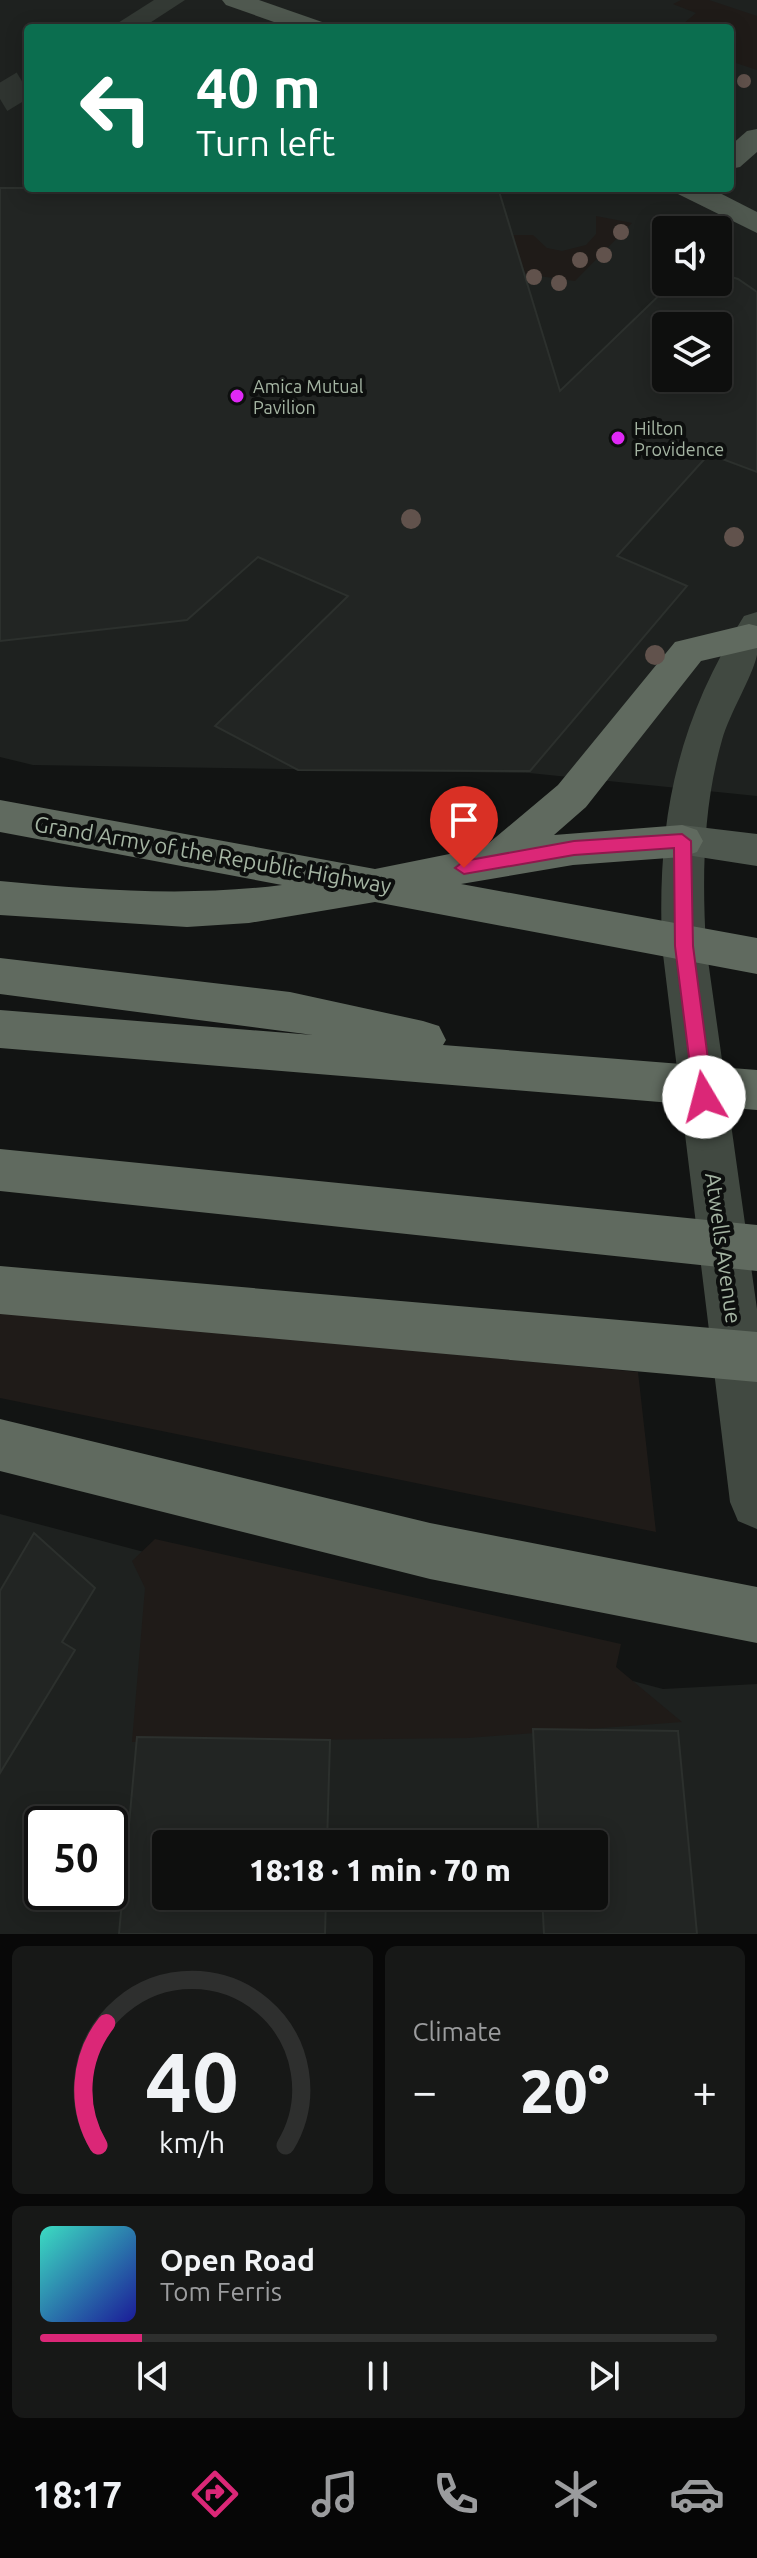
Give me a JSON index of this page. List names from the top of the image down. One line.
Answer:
{"streets":{"highway":["Grand Army of the Republic Highway"],"main road":["Atwells Avenue"]},"places":["Amica Mutual Pavilion","Hilton Providence"],"page":{"turn":["40 m","Turn left"],"limit":"50","trip":"18:18 · 1 min · 70 m","tile":"Climate","heat":["−","20°","+"],"song":["Open Road","Tom Ferris"],"tabs":"18:17","gauge":["40","km/h"]}}
